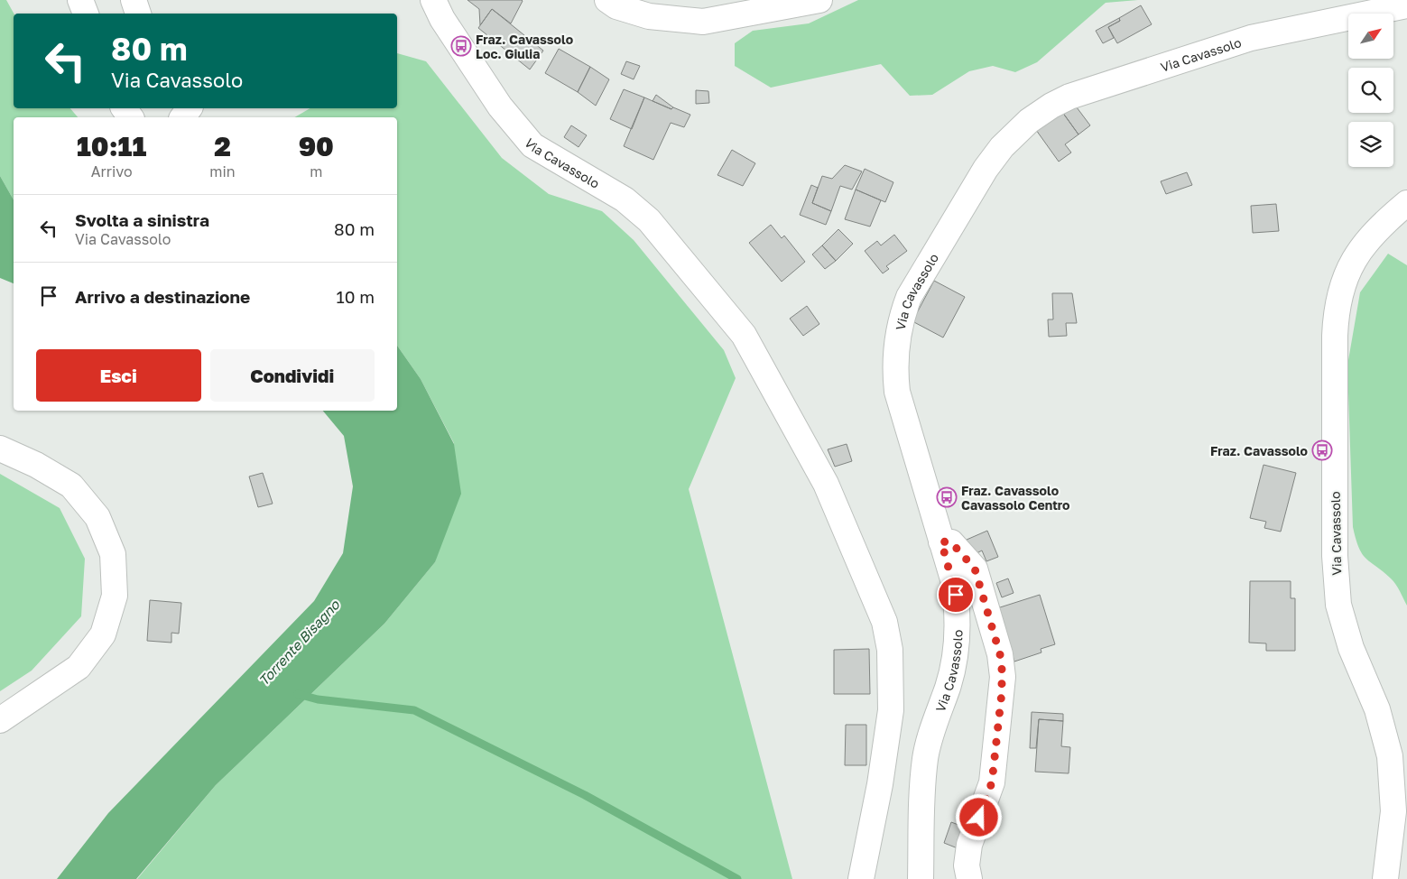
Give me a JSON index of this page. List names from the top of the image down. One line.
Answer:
{"streets":{"main road":["Via Cavassolo"]},"water":["Torrente Bisagno"],"places":{"bus stop":["Fraz. Cavassolo Loc. Giulia","Fraz. Cavassolo","Fraz. Cavassolo Cavassolo Centro"]},"north":"top right","page":{"turn":["80 m","Via Cavassolo"],"eta":["10:11","Arrivo","2","min","90","m"],"list":[{"name":"Svolta a sinistra","note":"Via Cavassolo","value":"80 m"},{"name":"Arrivo a destinazione","value":"10 m"}],"buttons":["Esci","Condividi"]}}
